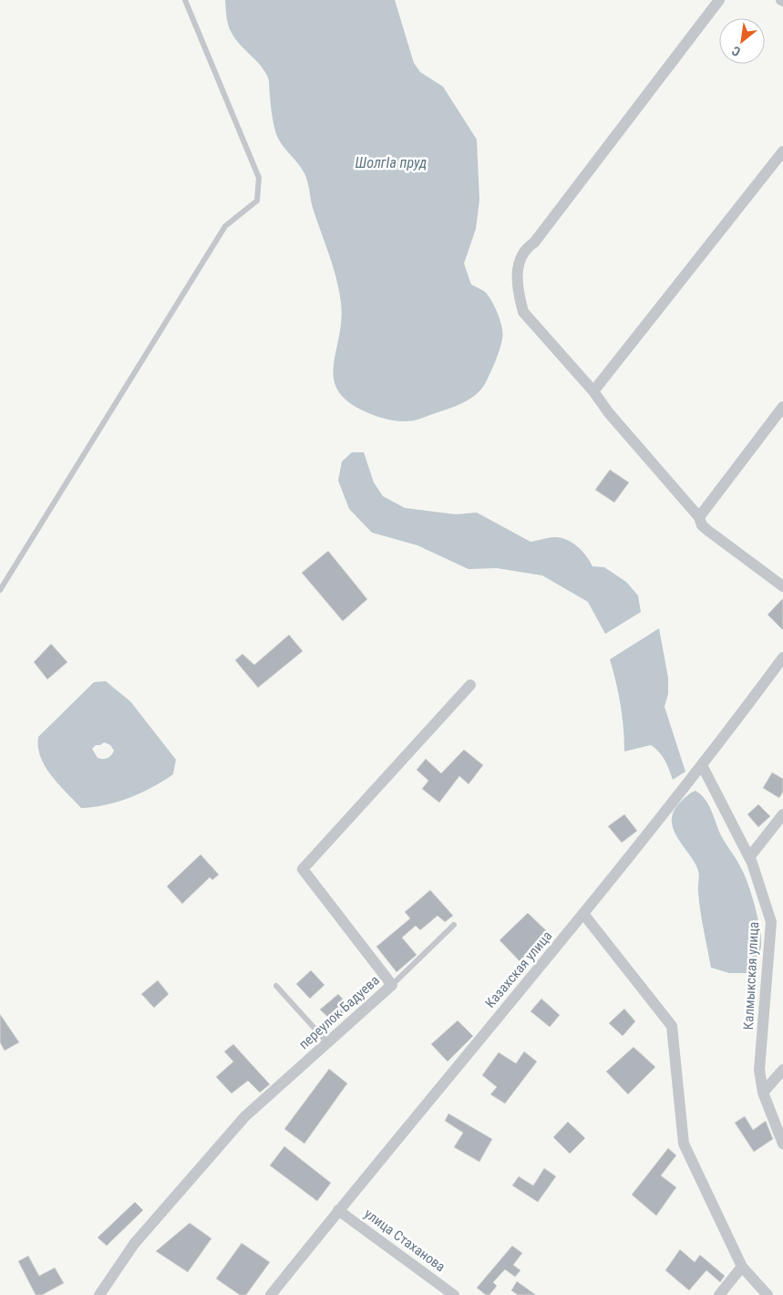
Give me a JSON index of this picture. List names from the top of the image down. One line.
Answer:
{"streets":{"street":["Казахская улица","Калмыкская улица","переулок Бадуева","улица Стаханова"]},"crossings":[["Казахская улица","Калмыкская улица"],["Казахская улица","улица Стаханова"]],"water":["ШолгIа пруд"],"north":"bottom left"}
